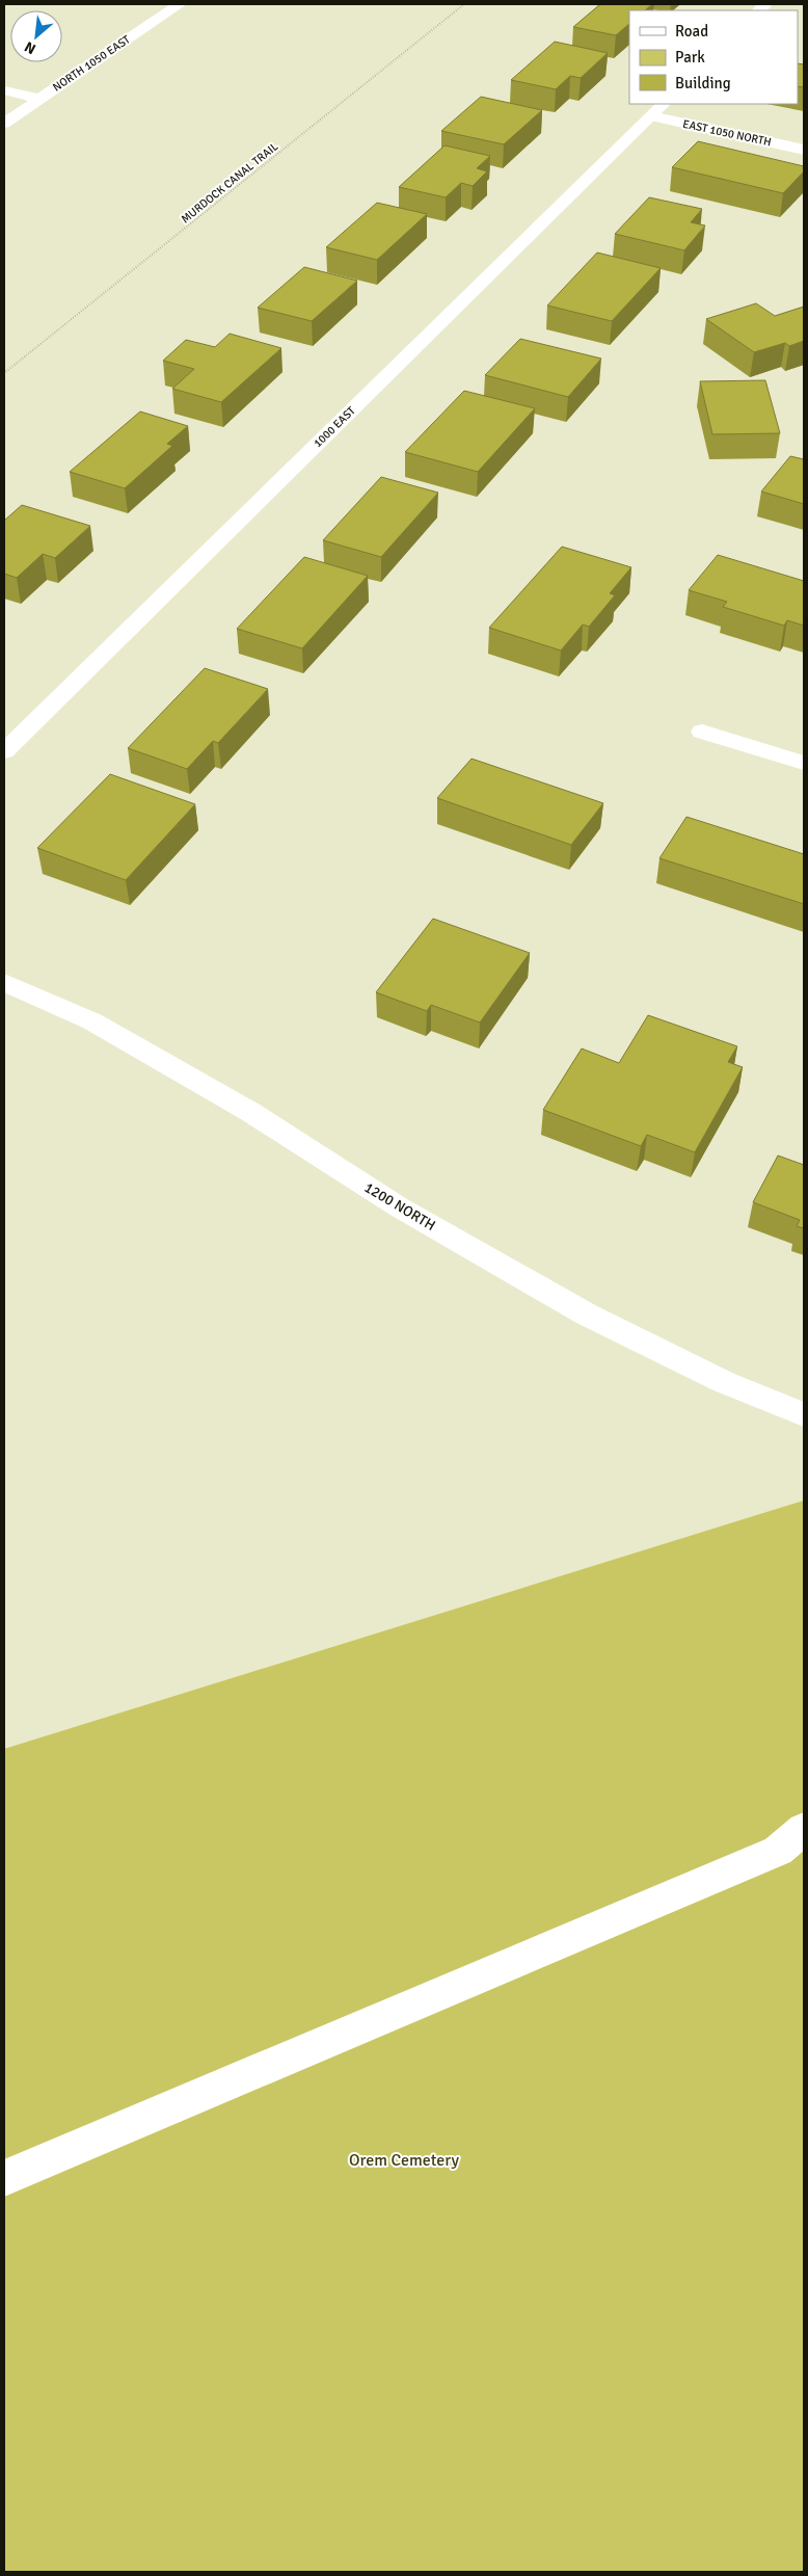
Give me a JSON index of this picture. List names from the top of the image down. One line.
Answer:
{"streets":{"street":["NORTH 1050 EAST","EAST 1050 NORTH","1000 EAST","1200 NORTH"],"path":["MURDOCK CANAL TRAIL"]},"crossings":[["EAST 1050 NORTH","1000 EAST"]],"parks":["Orem Cemetery"],"legend":["Road","Park","Building"],"north":"bottom left"}
